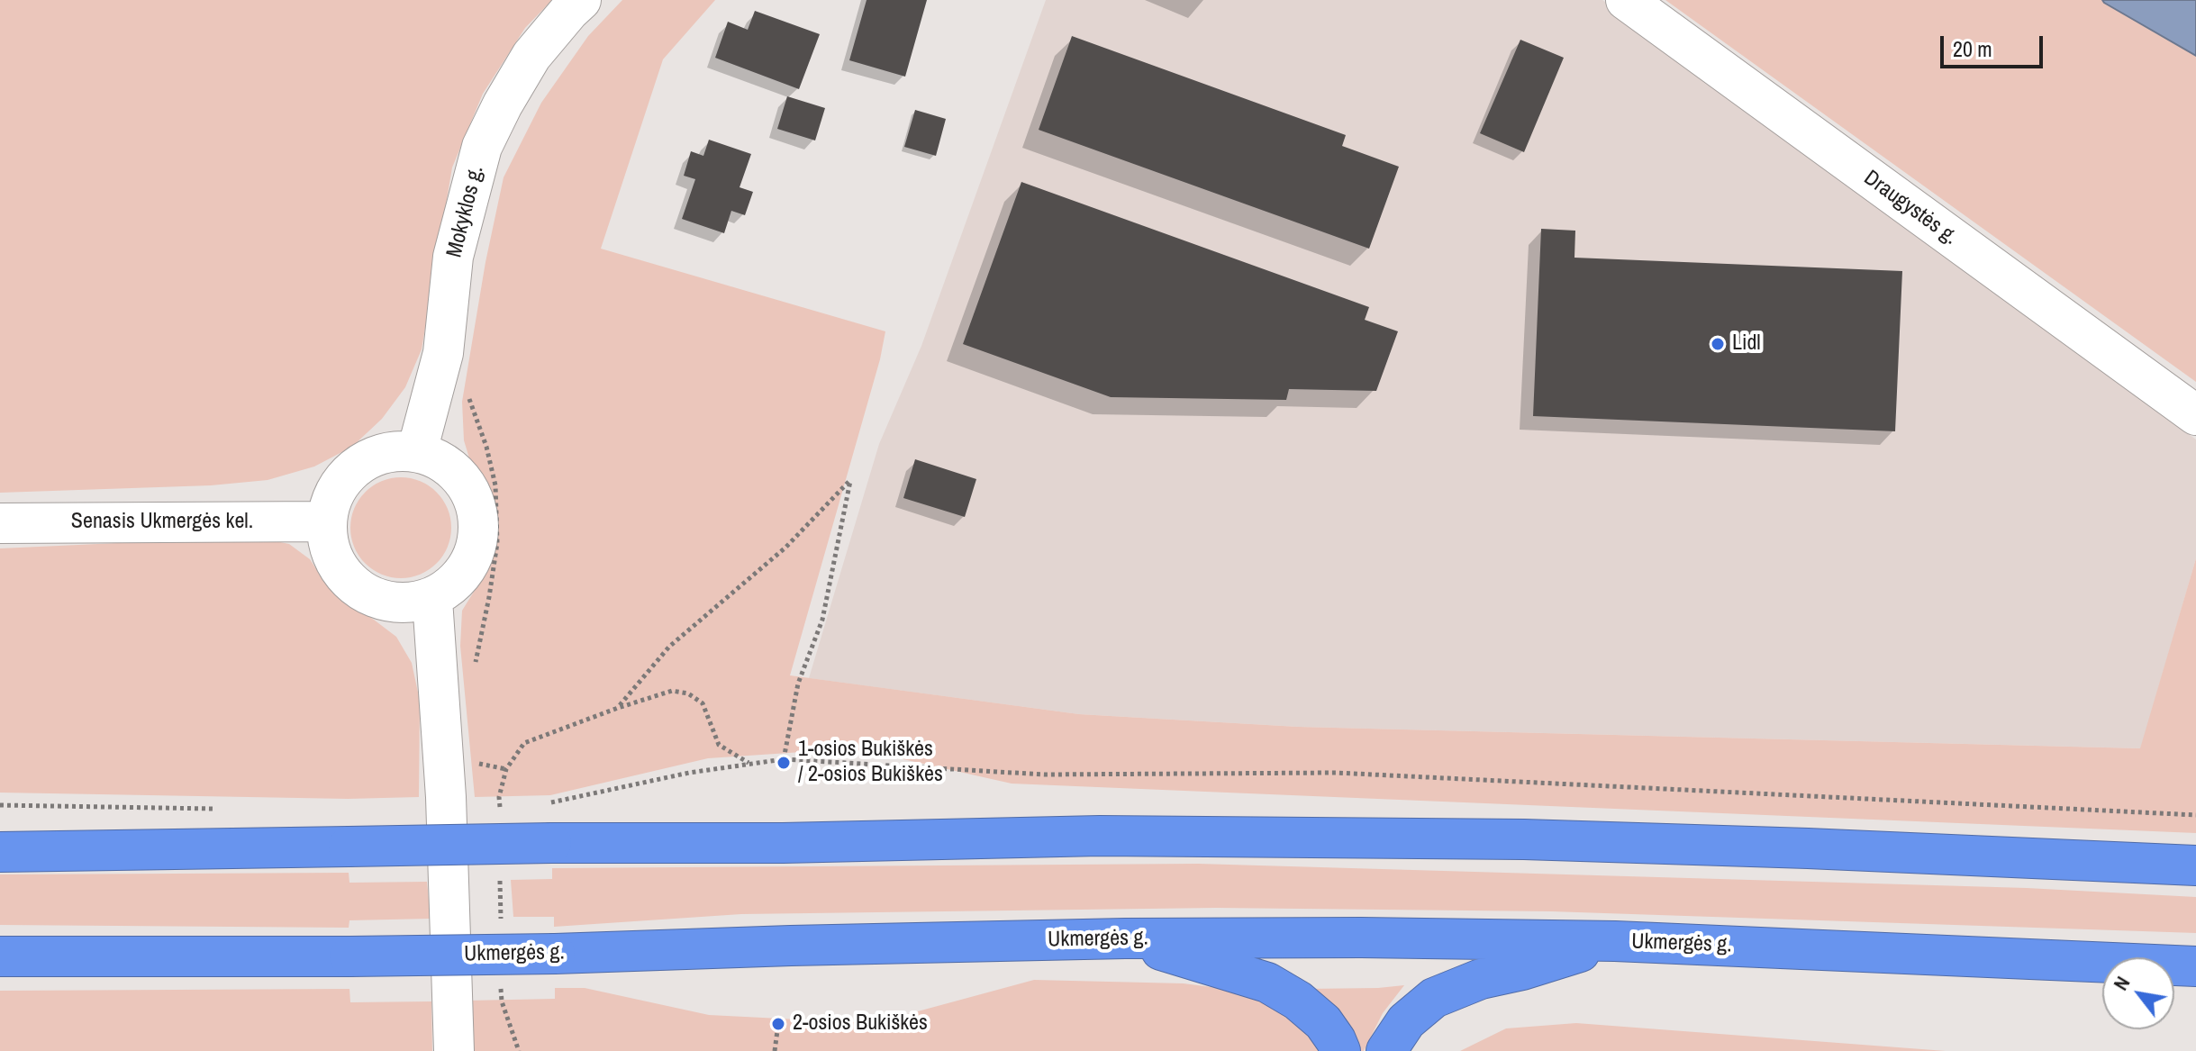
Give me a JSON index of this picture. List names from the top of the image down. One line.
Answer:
{"streets":{"highway":["Ukmergės g."],"main road":["Draugystės g.","Mokyklos g.","Senasis Ukmergės kel."]},"crossings":[["Mokyklos g.","Senasis Ukmergės kel."]],"places":["Lidl","1-osios Bukiškės / 2-osios Bukiškės","2-osios Bukiškės"],"scale_bar":"20 m","north":"top left"}
